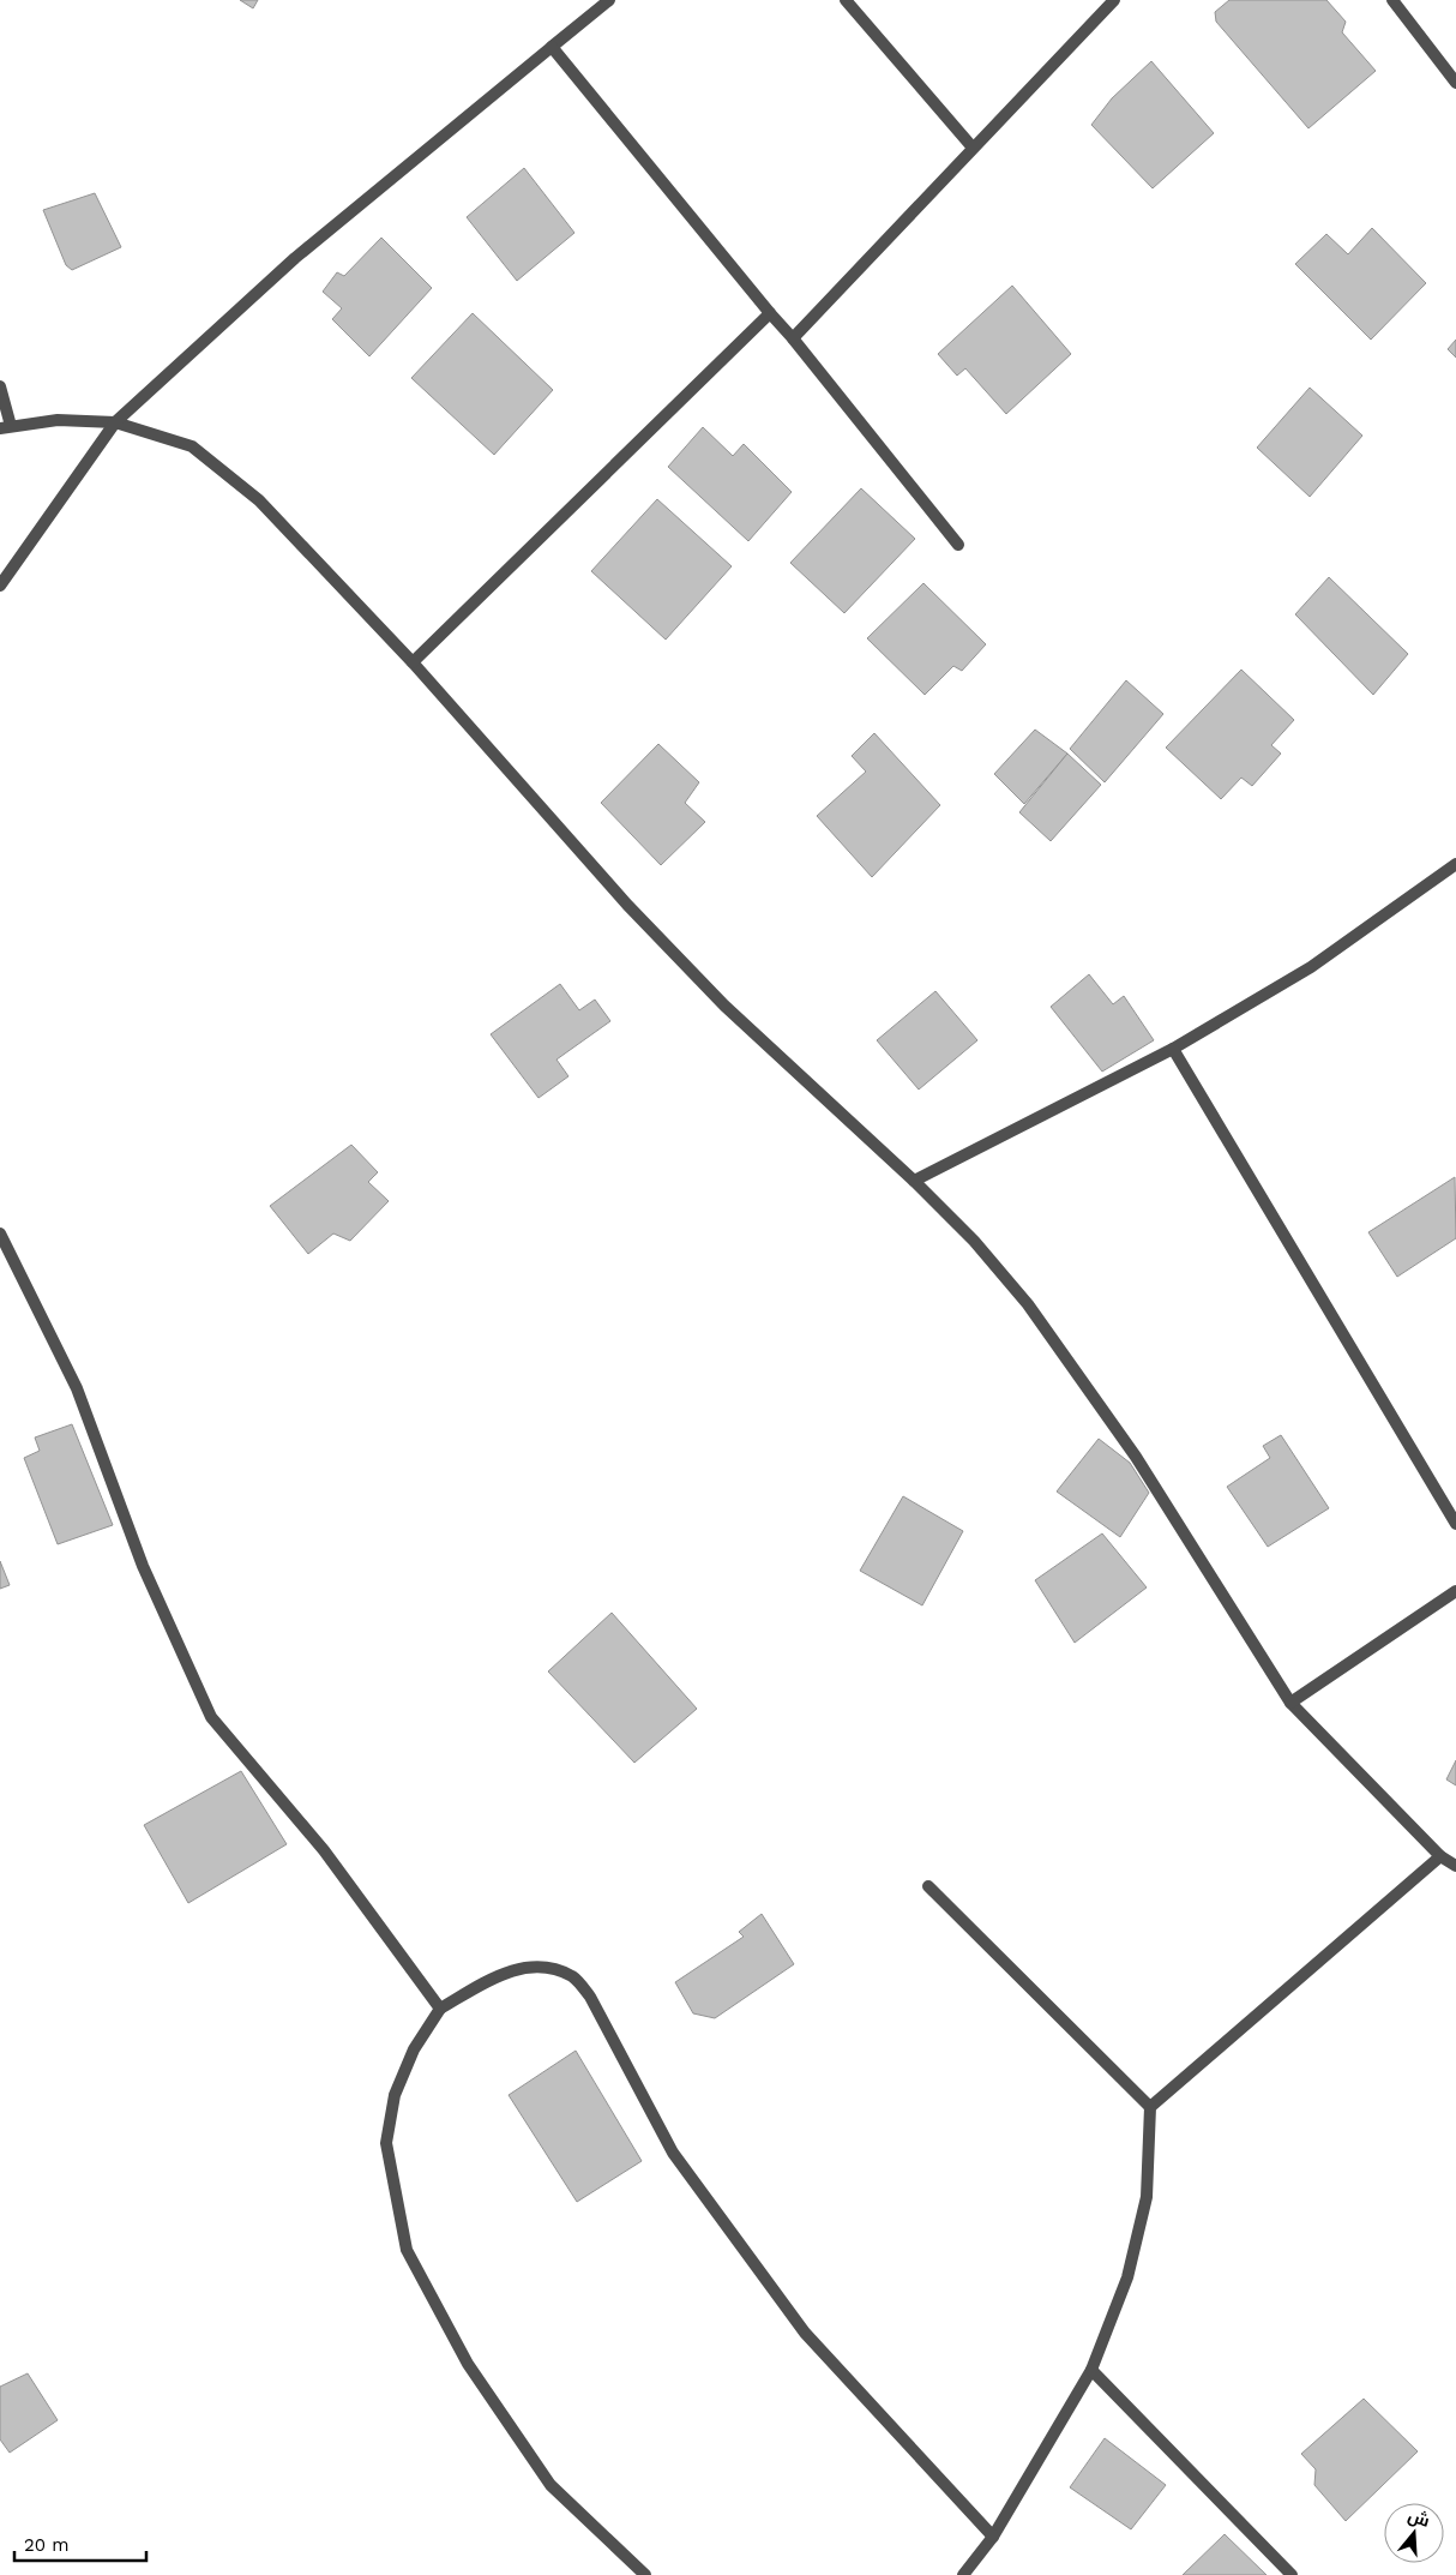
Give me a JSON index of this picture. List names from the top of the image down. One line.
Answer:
{"scale_bar":"20 m","north":"top"}
